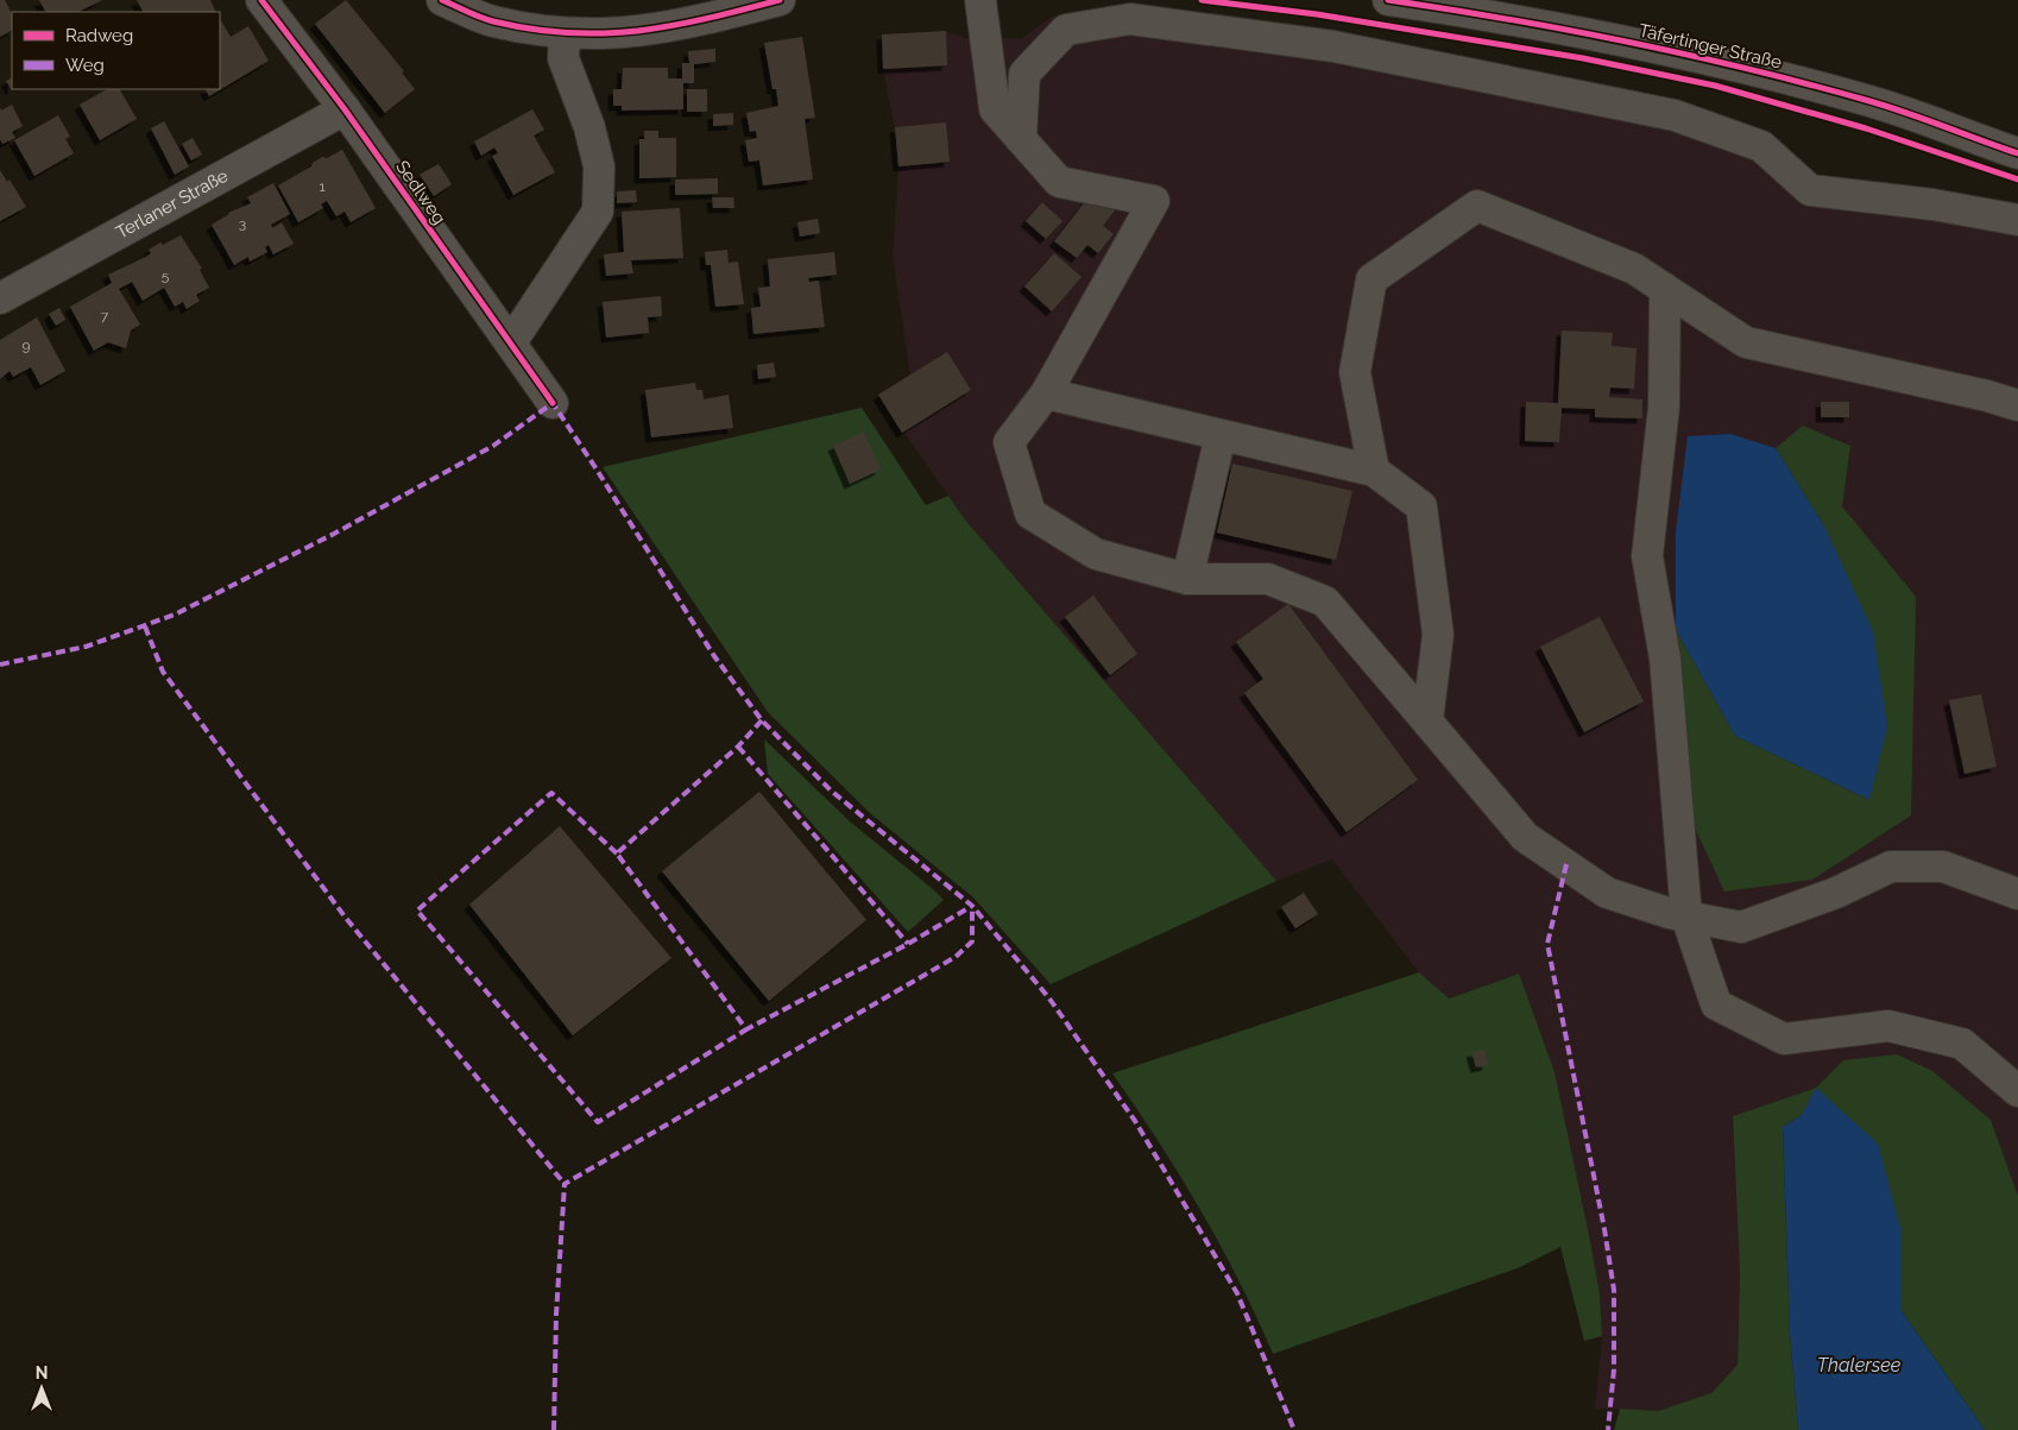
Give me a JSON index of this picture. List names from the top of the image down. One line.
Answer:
{"streets":{"street":["Täfertinger Straße","Sedlweg","Terlaner Straße"]},"crossings":[["Sedlweg","Terlaner Straße"]],"water":["Thalersee"],"house_numbers":["1","3","5","7","9"],"legend":["Radweg","Weg"],"north":"top"}
